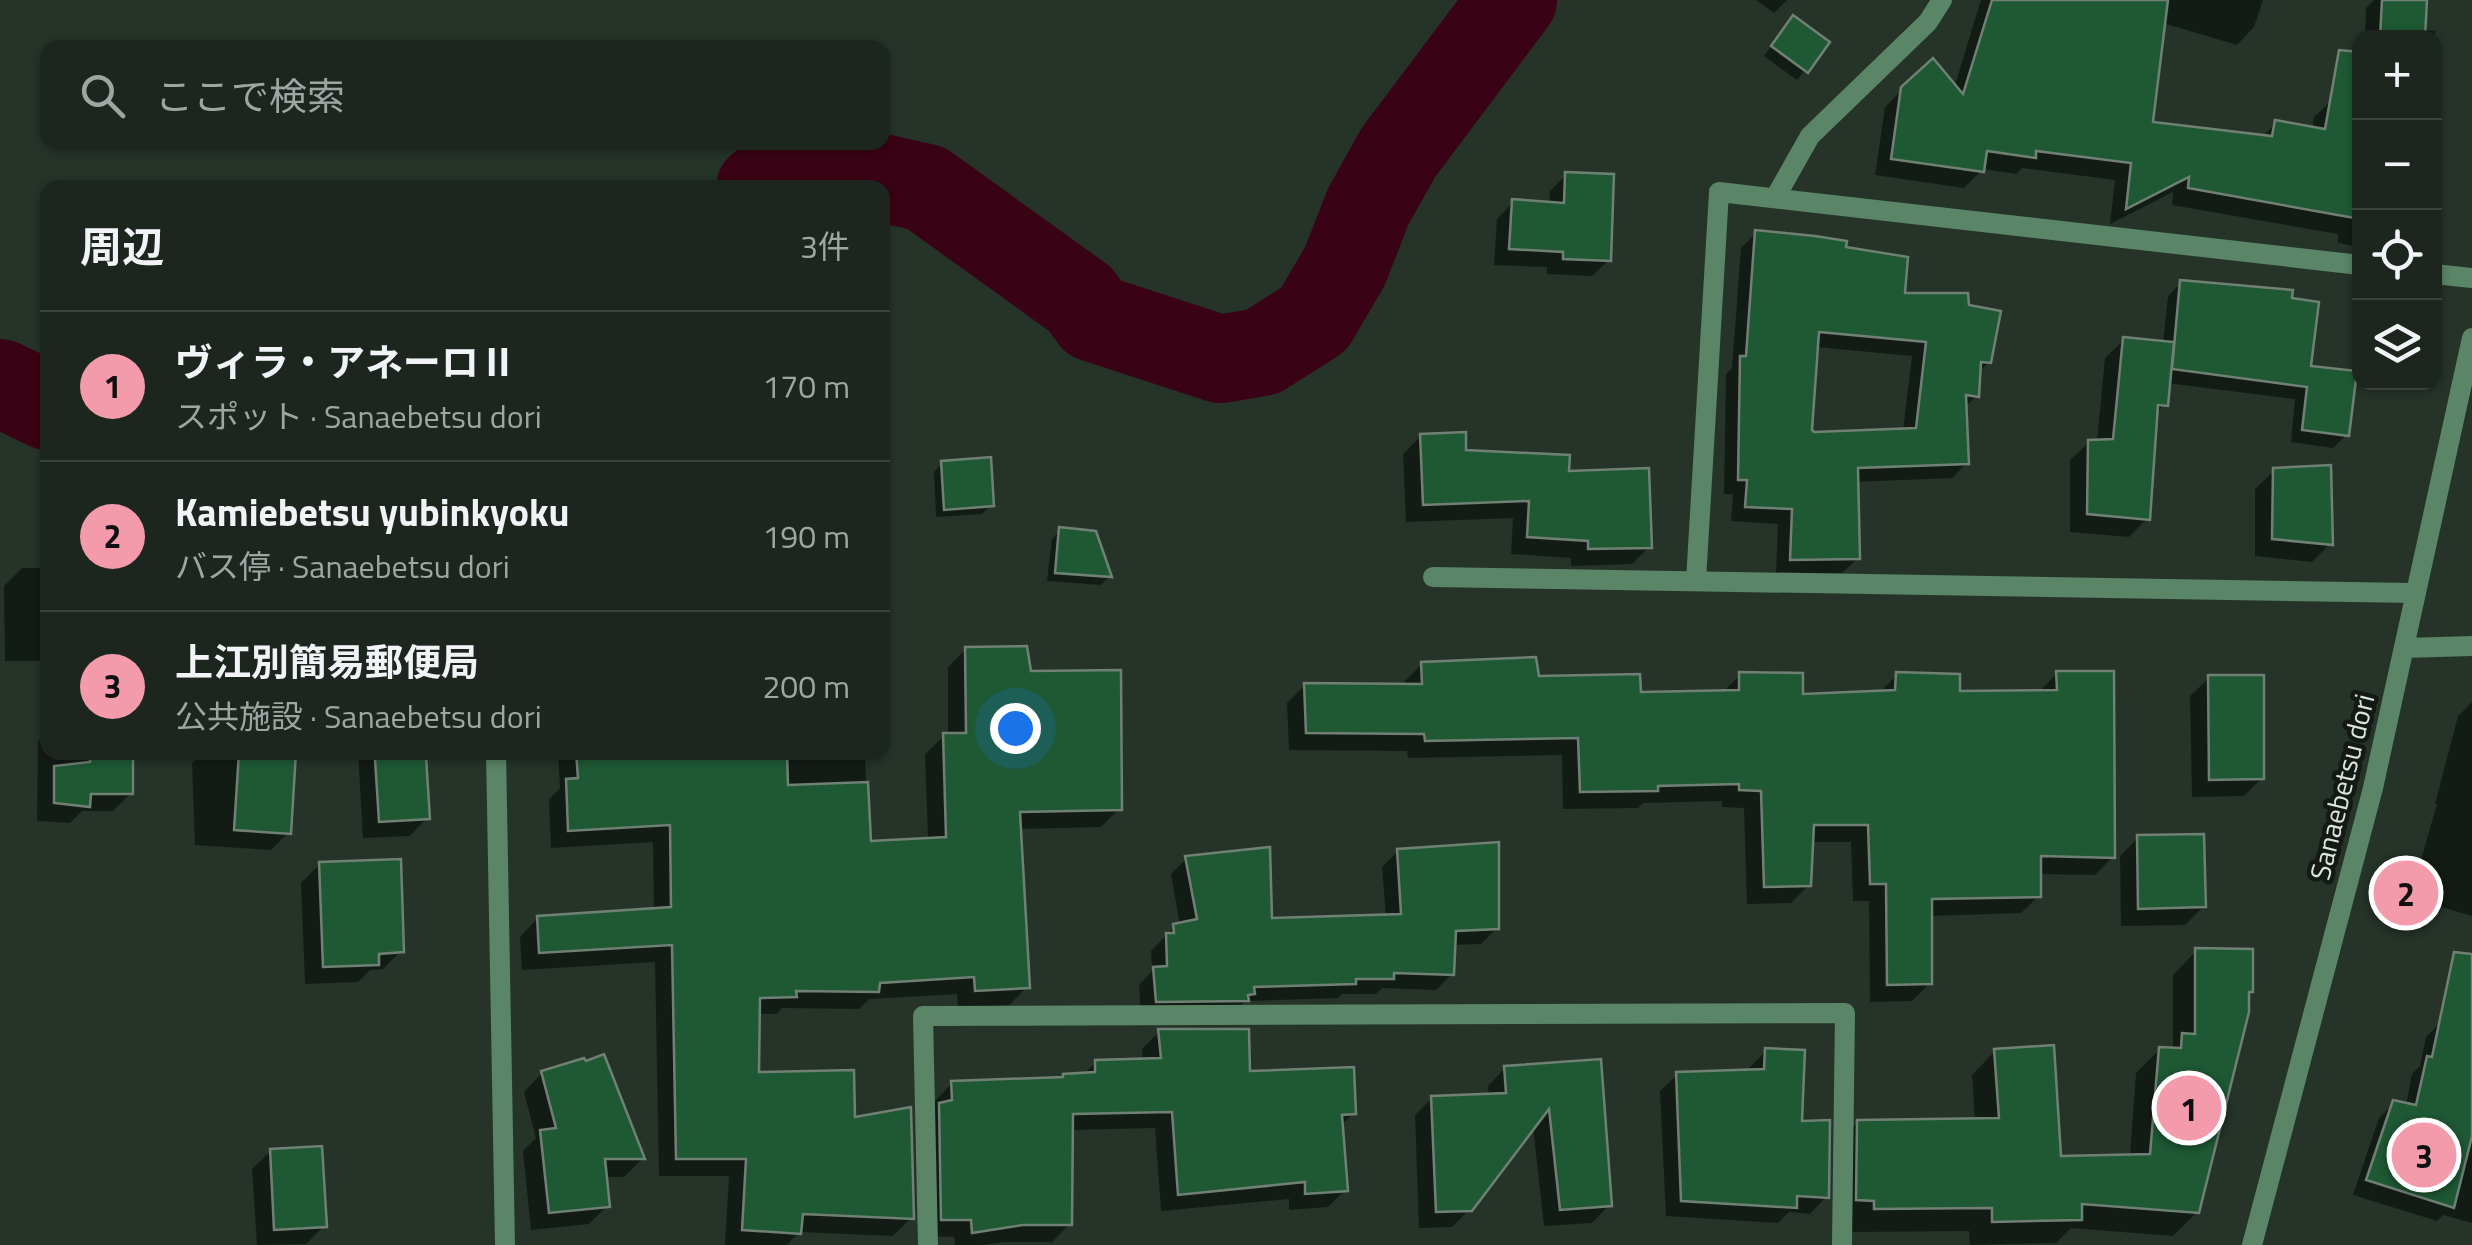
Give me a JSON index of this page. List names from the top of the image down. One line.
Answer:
{"streets":{"street":["Sanaebetsu dori"]},"page":{"map_buttons":["+","−"],"search":"ここで検索","heading":["周辺","3件"],"list":[{"mark":"1","name":"ヴィラ・アネーロⅡ","note":"スポット · Sanaebetsu dori","value":"170 m"},{"mark":"2","name":"Kamiebetsu yubinkyoku","note":"バス停 · Sanaebetsu dori","value":"190 m"},{"mark":"3","name":"上江別簡易郵便局","note":"公共施設 · Sanaebetsu dori","value":"200 m"}],"pins":["2","1","3"]}}
